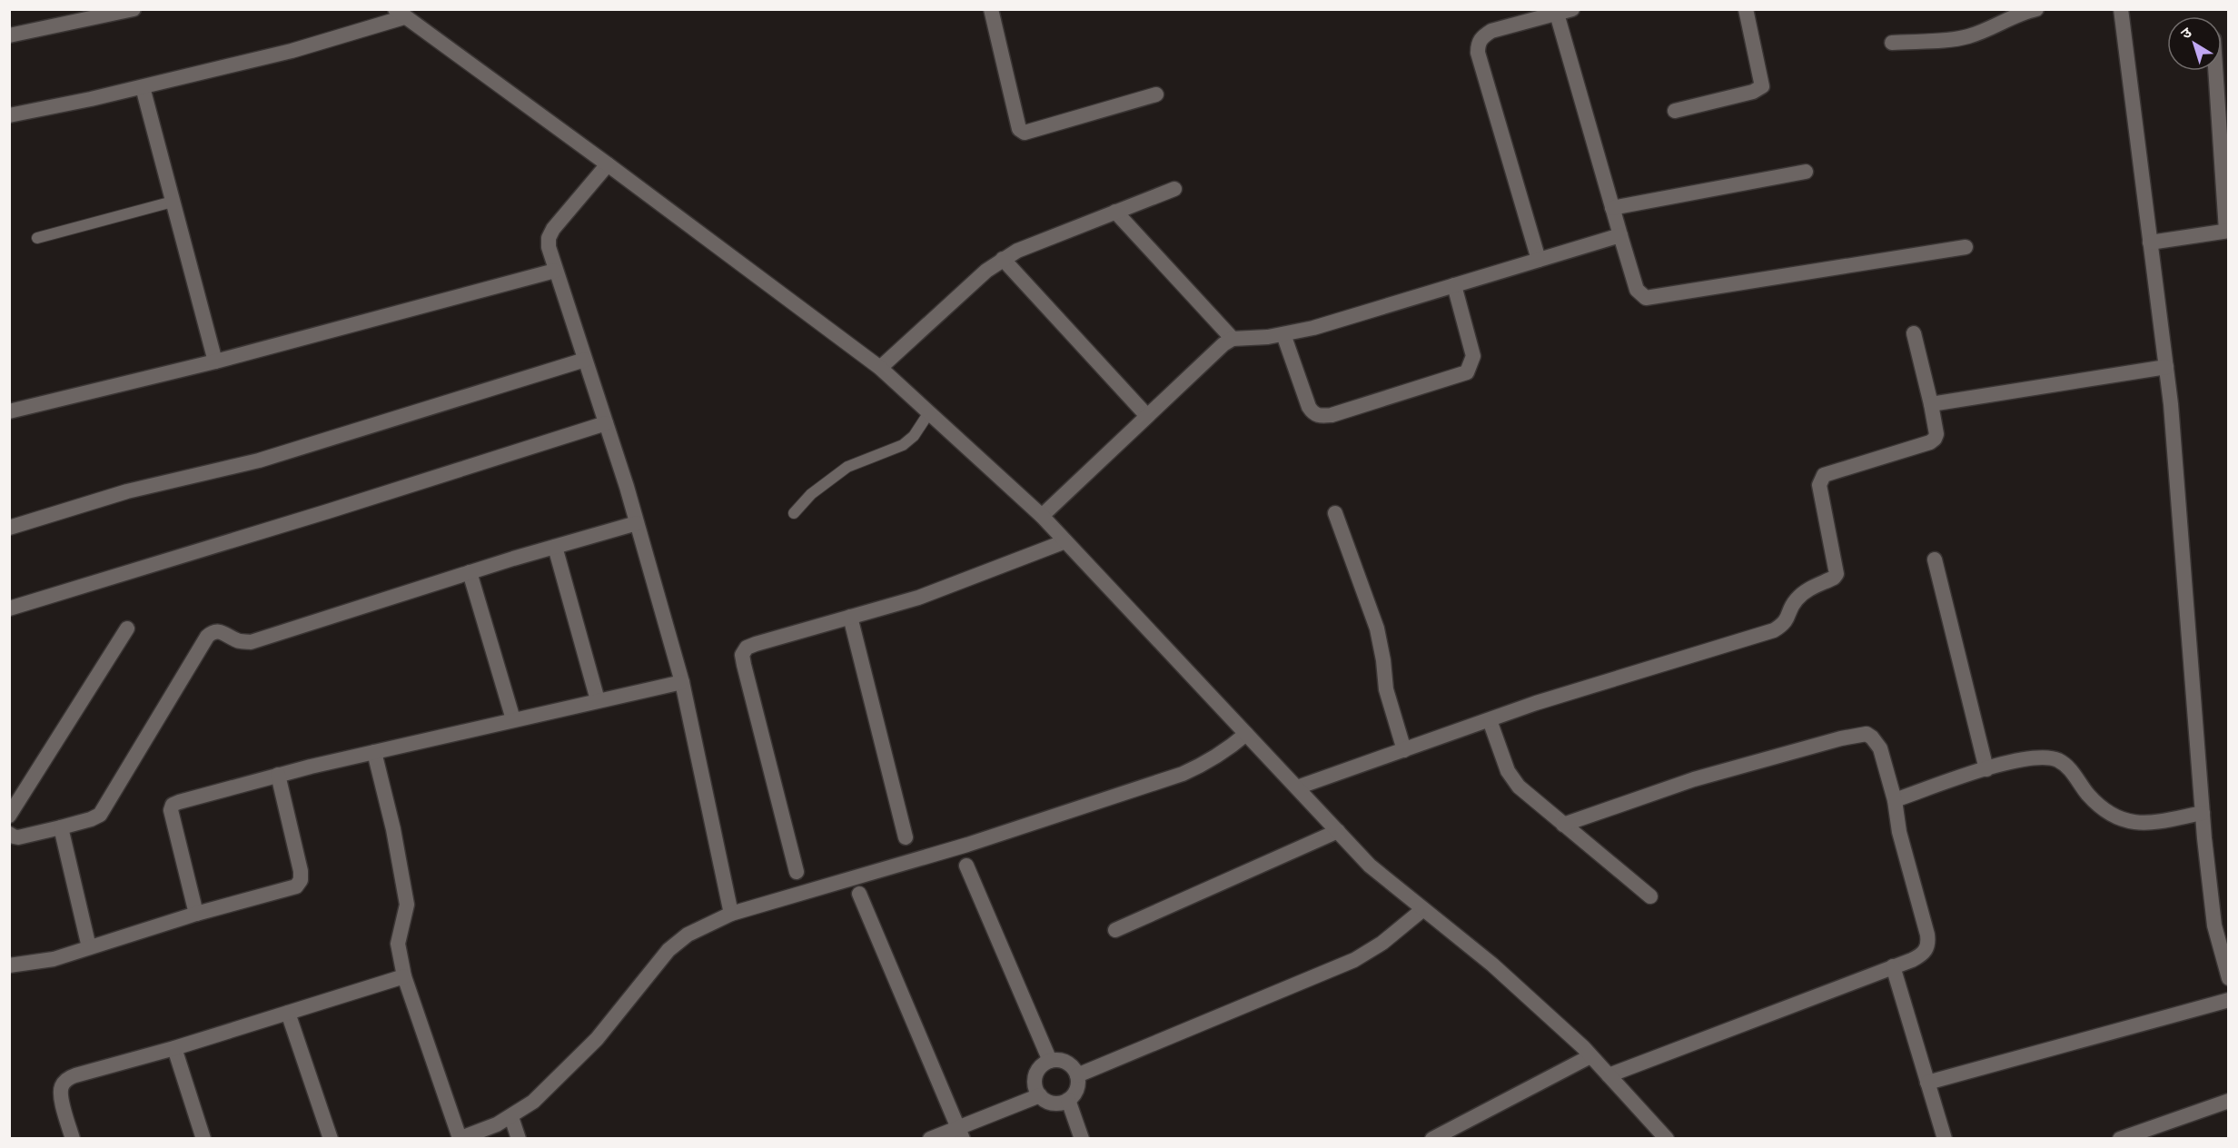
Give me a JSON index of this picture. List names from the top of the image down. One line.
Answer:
{"north":"top left"}
